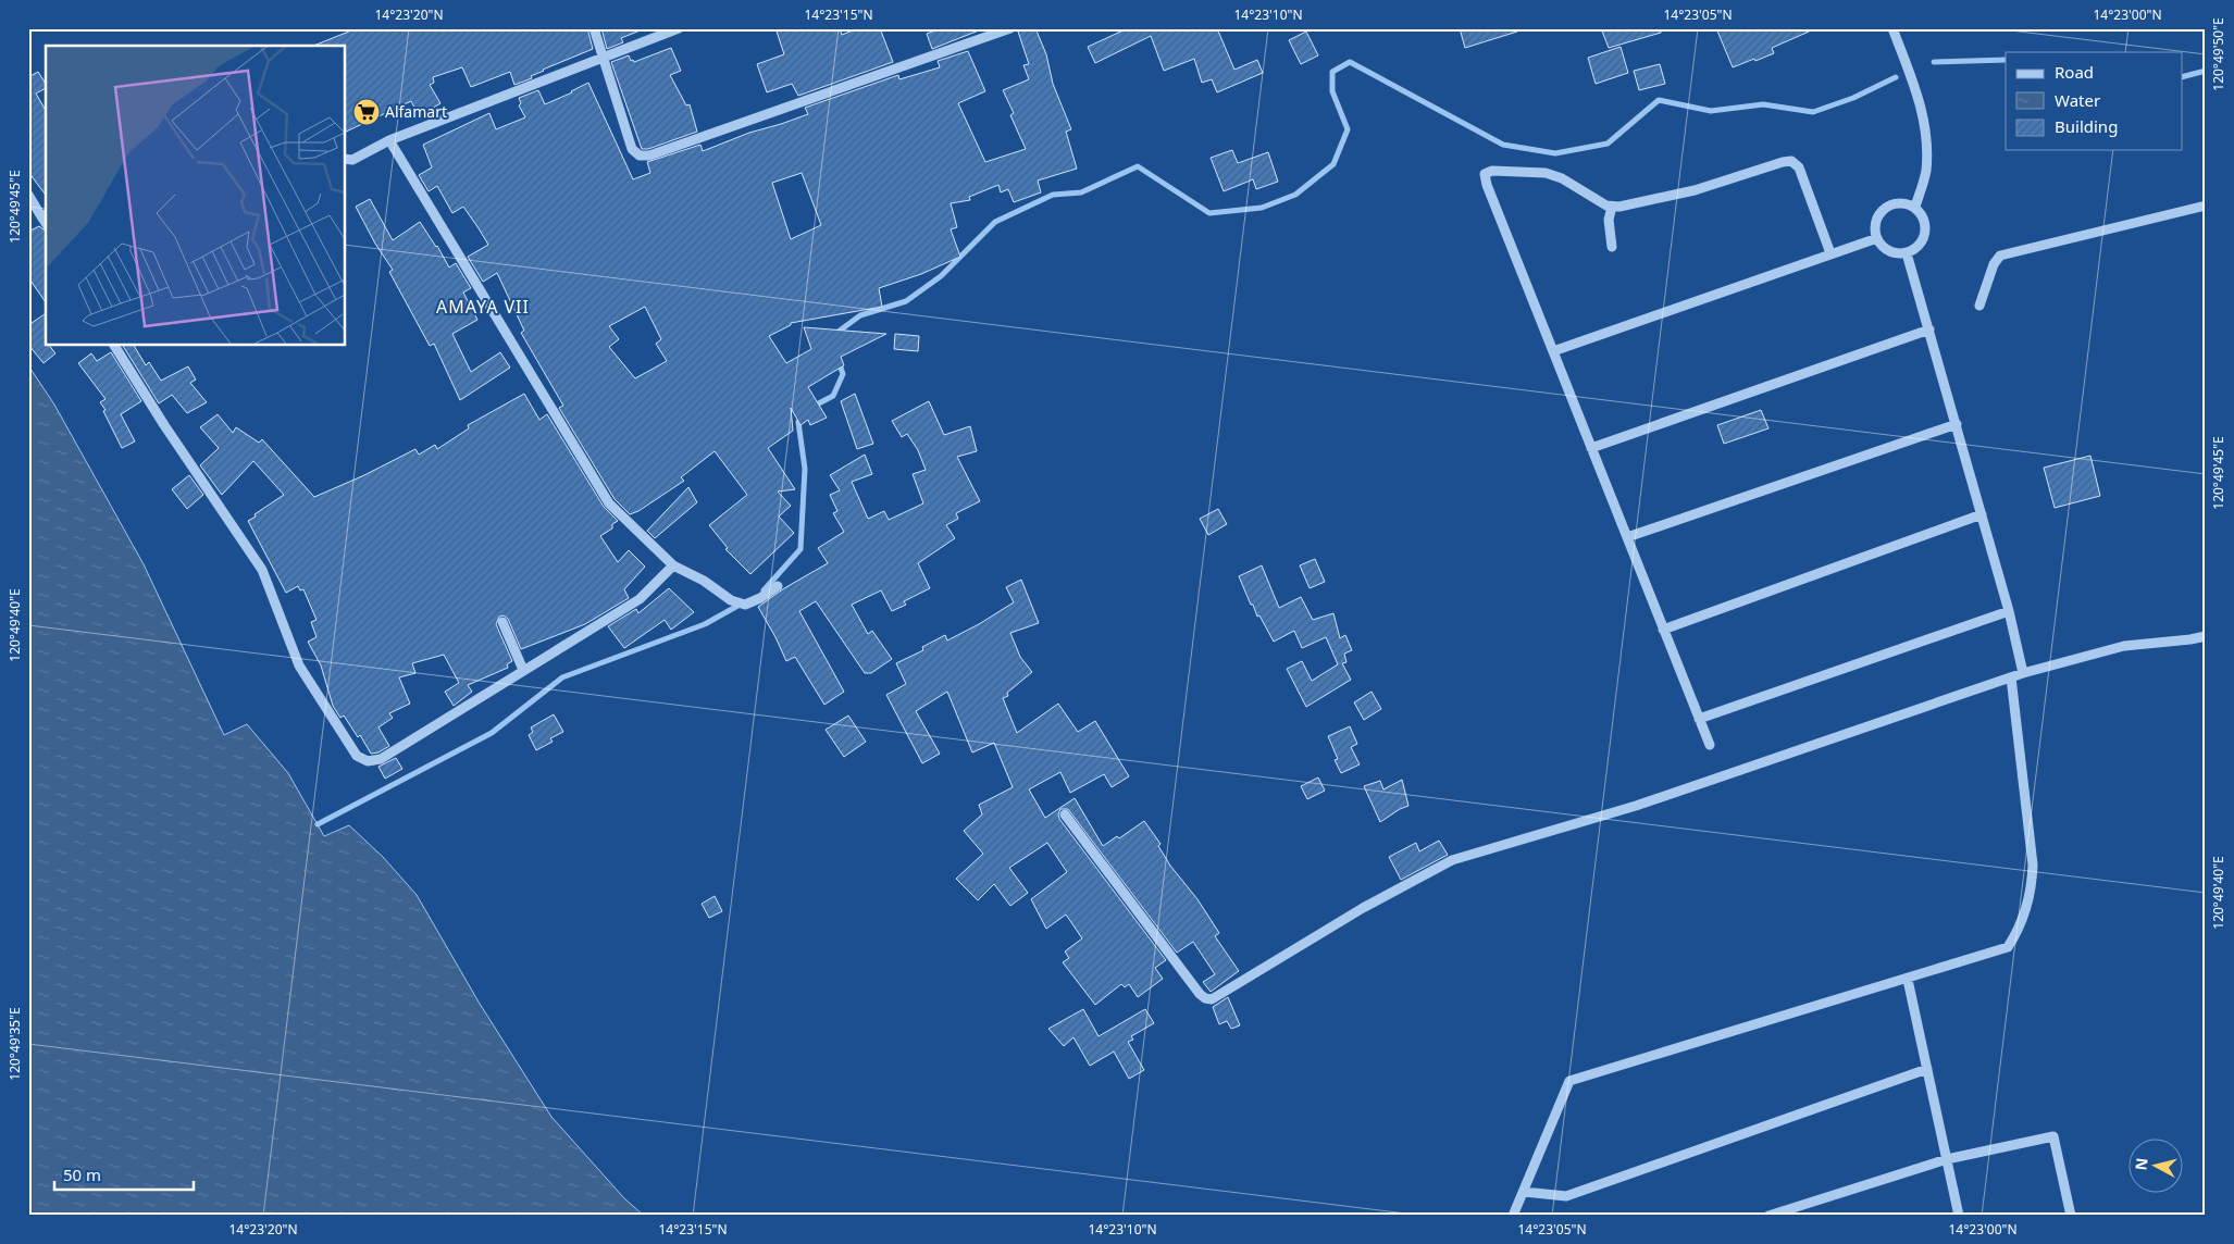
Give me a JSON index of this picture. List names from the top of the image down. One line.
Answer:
{"districts":["AMAYA VII"],"places":{"supermarket":["Alfamart"]},"legend":["Road","Water","Building"],"scale_bar":"50 m","north":"left","coordinates":["14°23'20\"N","14°23'15\"N","14°23'10\"N","14°23'05\"N","14°23'00\"N","120°49'50\"E","120°49'45\"E","120°49'40\"E","120°49'35\"E"]}
